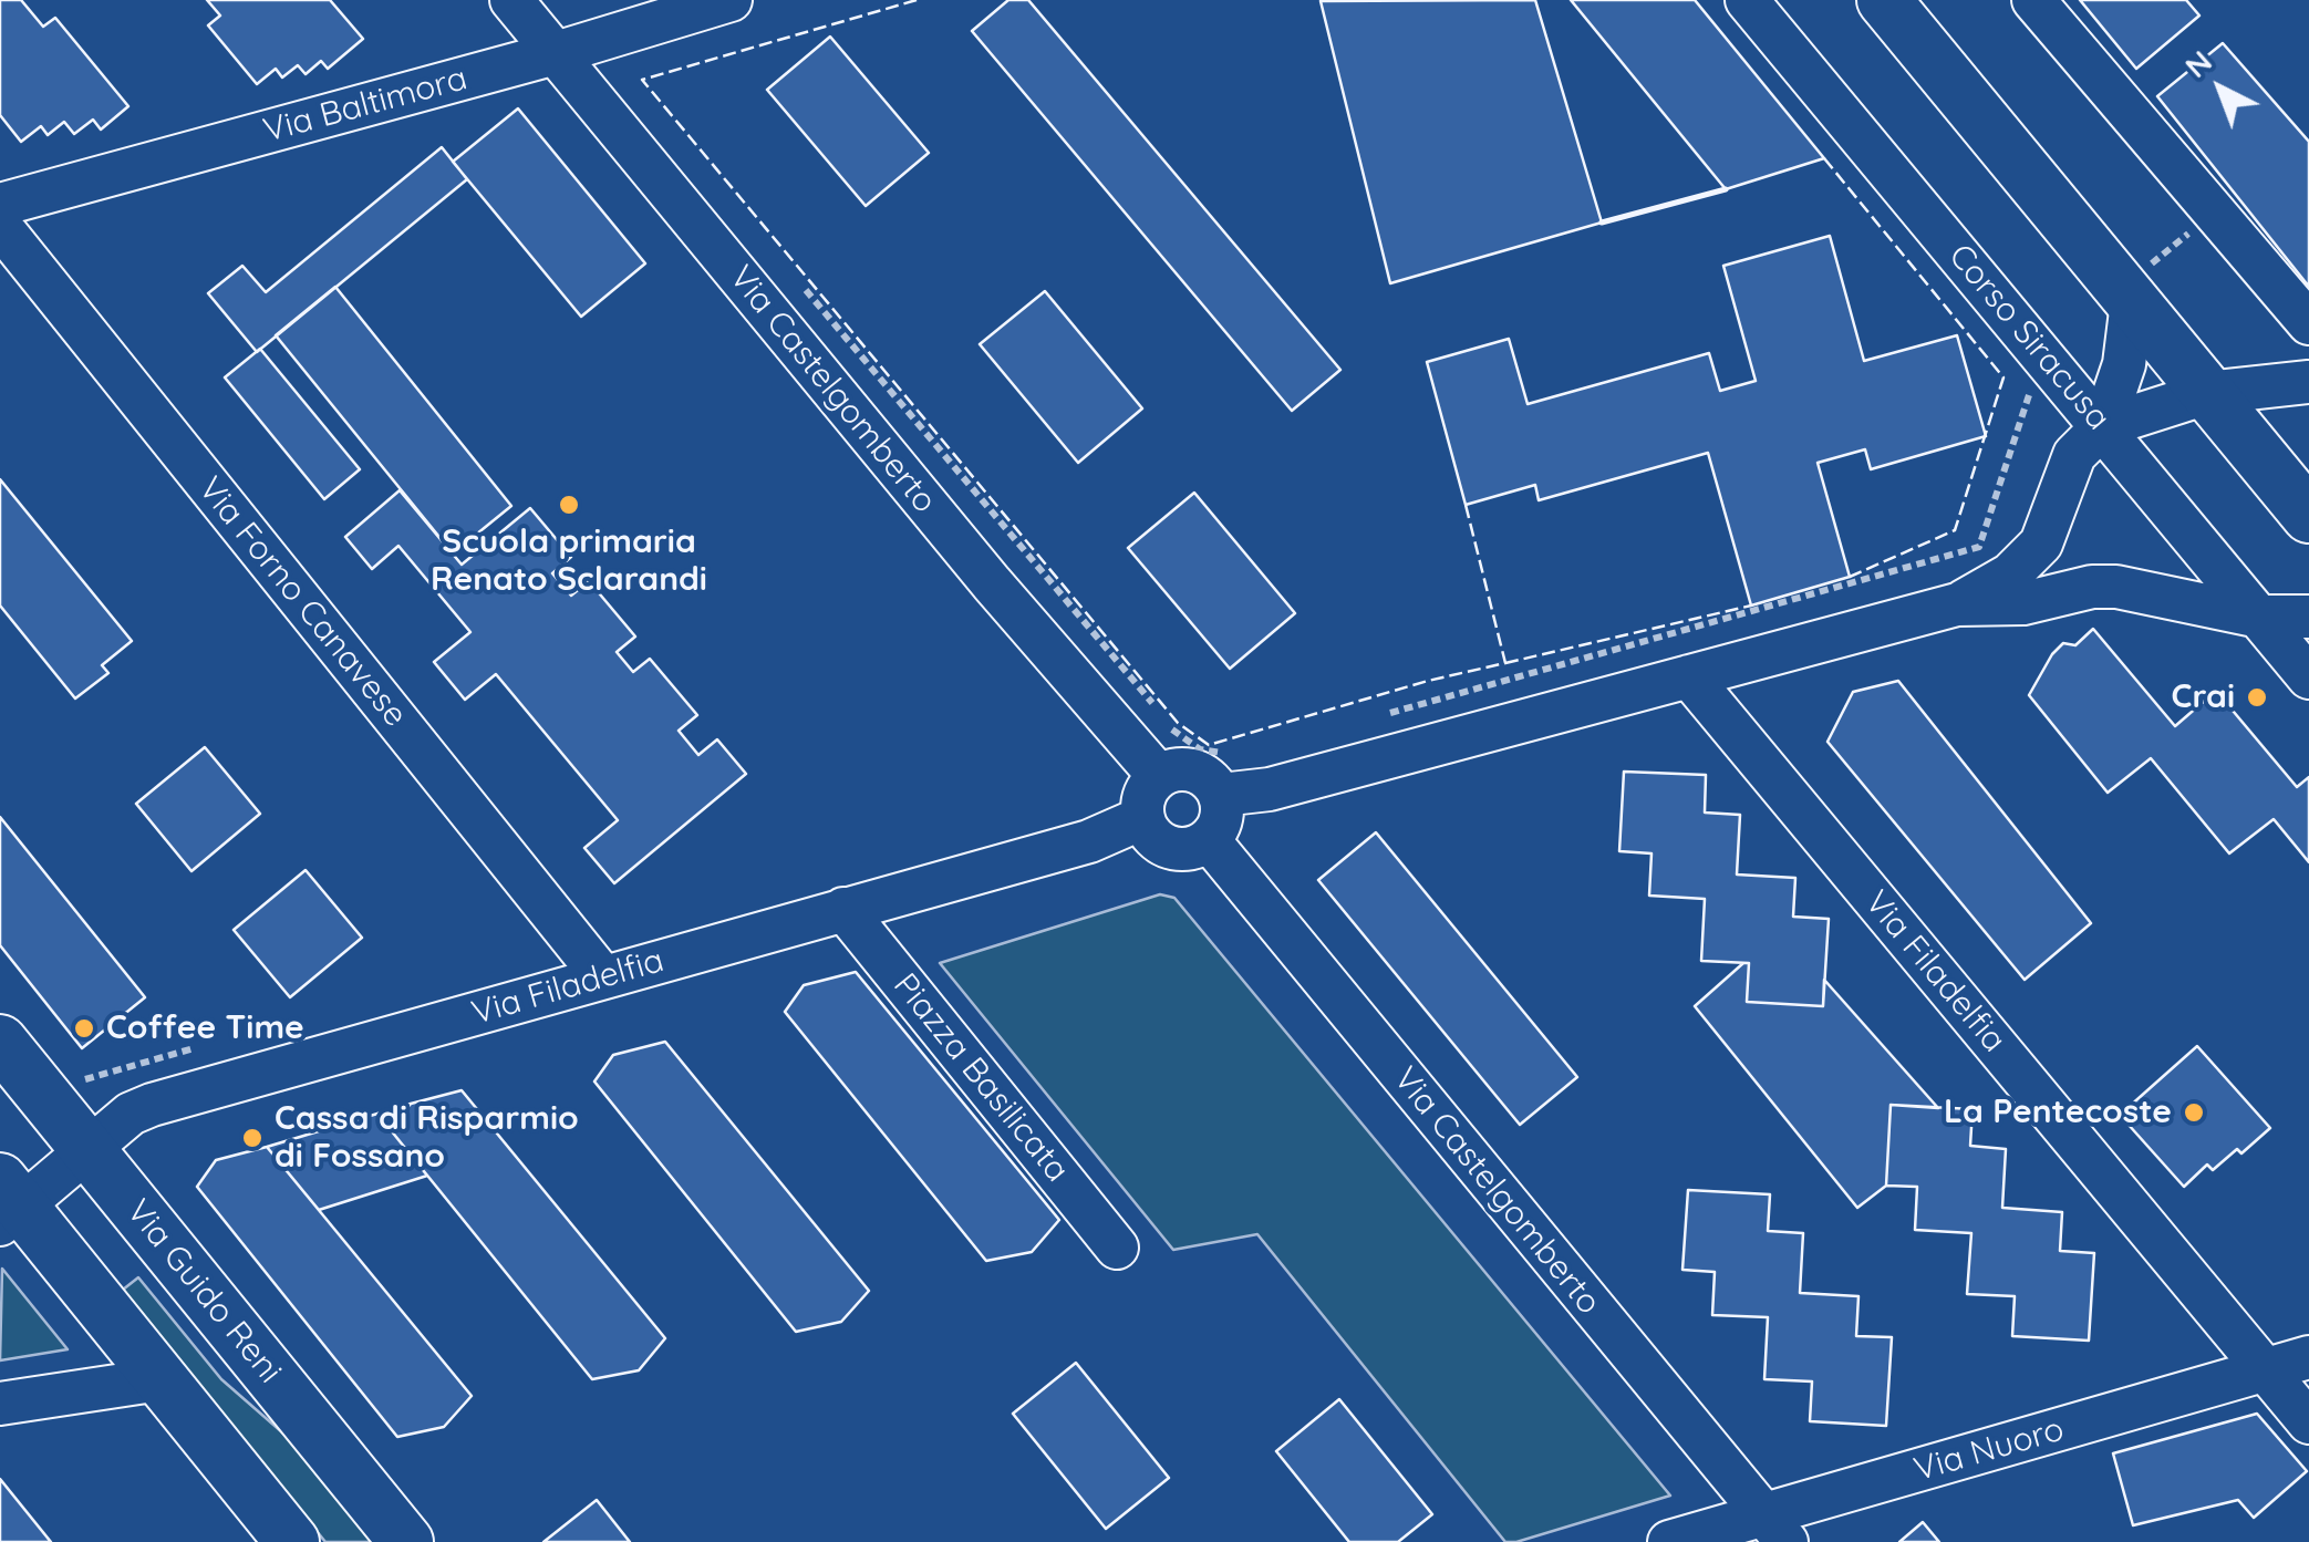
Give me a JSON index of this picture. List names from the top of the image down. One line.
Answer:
{"streets":{"main road":["Via Guido Reni"],"street":["Via Baltimora","Corso Siracusa","Via Castelgomberto","Via Forno Canavese","Via Filadelfia","Piazza Basilicata","Via Nuoro"]},"crossings":[["Via Baltimora","Via Castelgomberto"],["Via Castelgomberto","Via Filadelfia"],["Via Castelgomberto","Via Nuoro"],["Via Forno Canavese","Via Filadelfia"],["Via Filadelfia","Piazza Basilicata"],["Via Filadelfia","Via Guido Reni"],["Via Filadelfia","Via Nuoro"]],"places":["Scuola primaria Renato Sclarandi","Crai","Coffee Time","La Pentecoste","Cassa di Risparmio di Fossano"],"north":"top left"}
